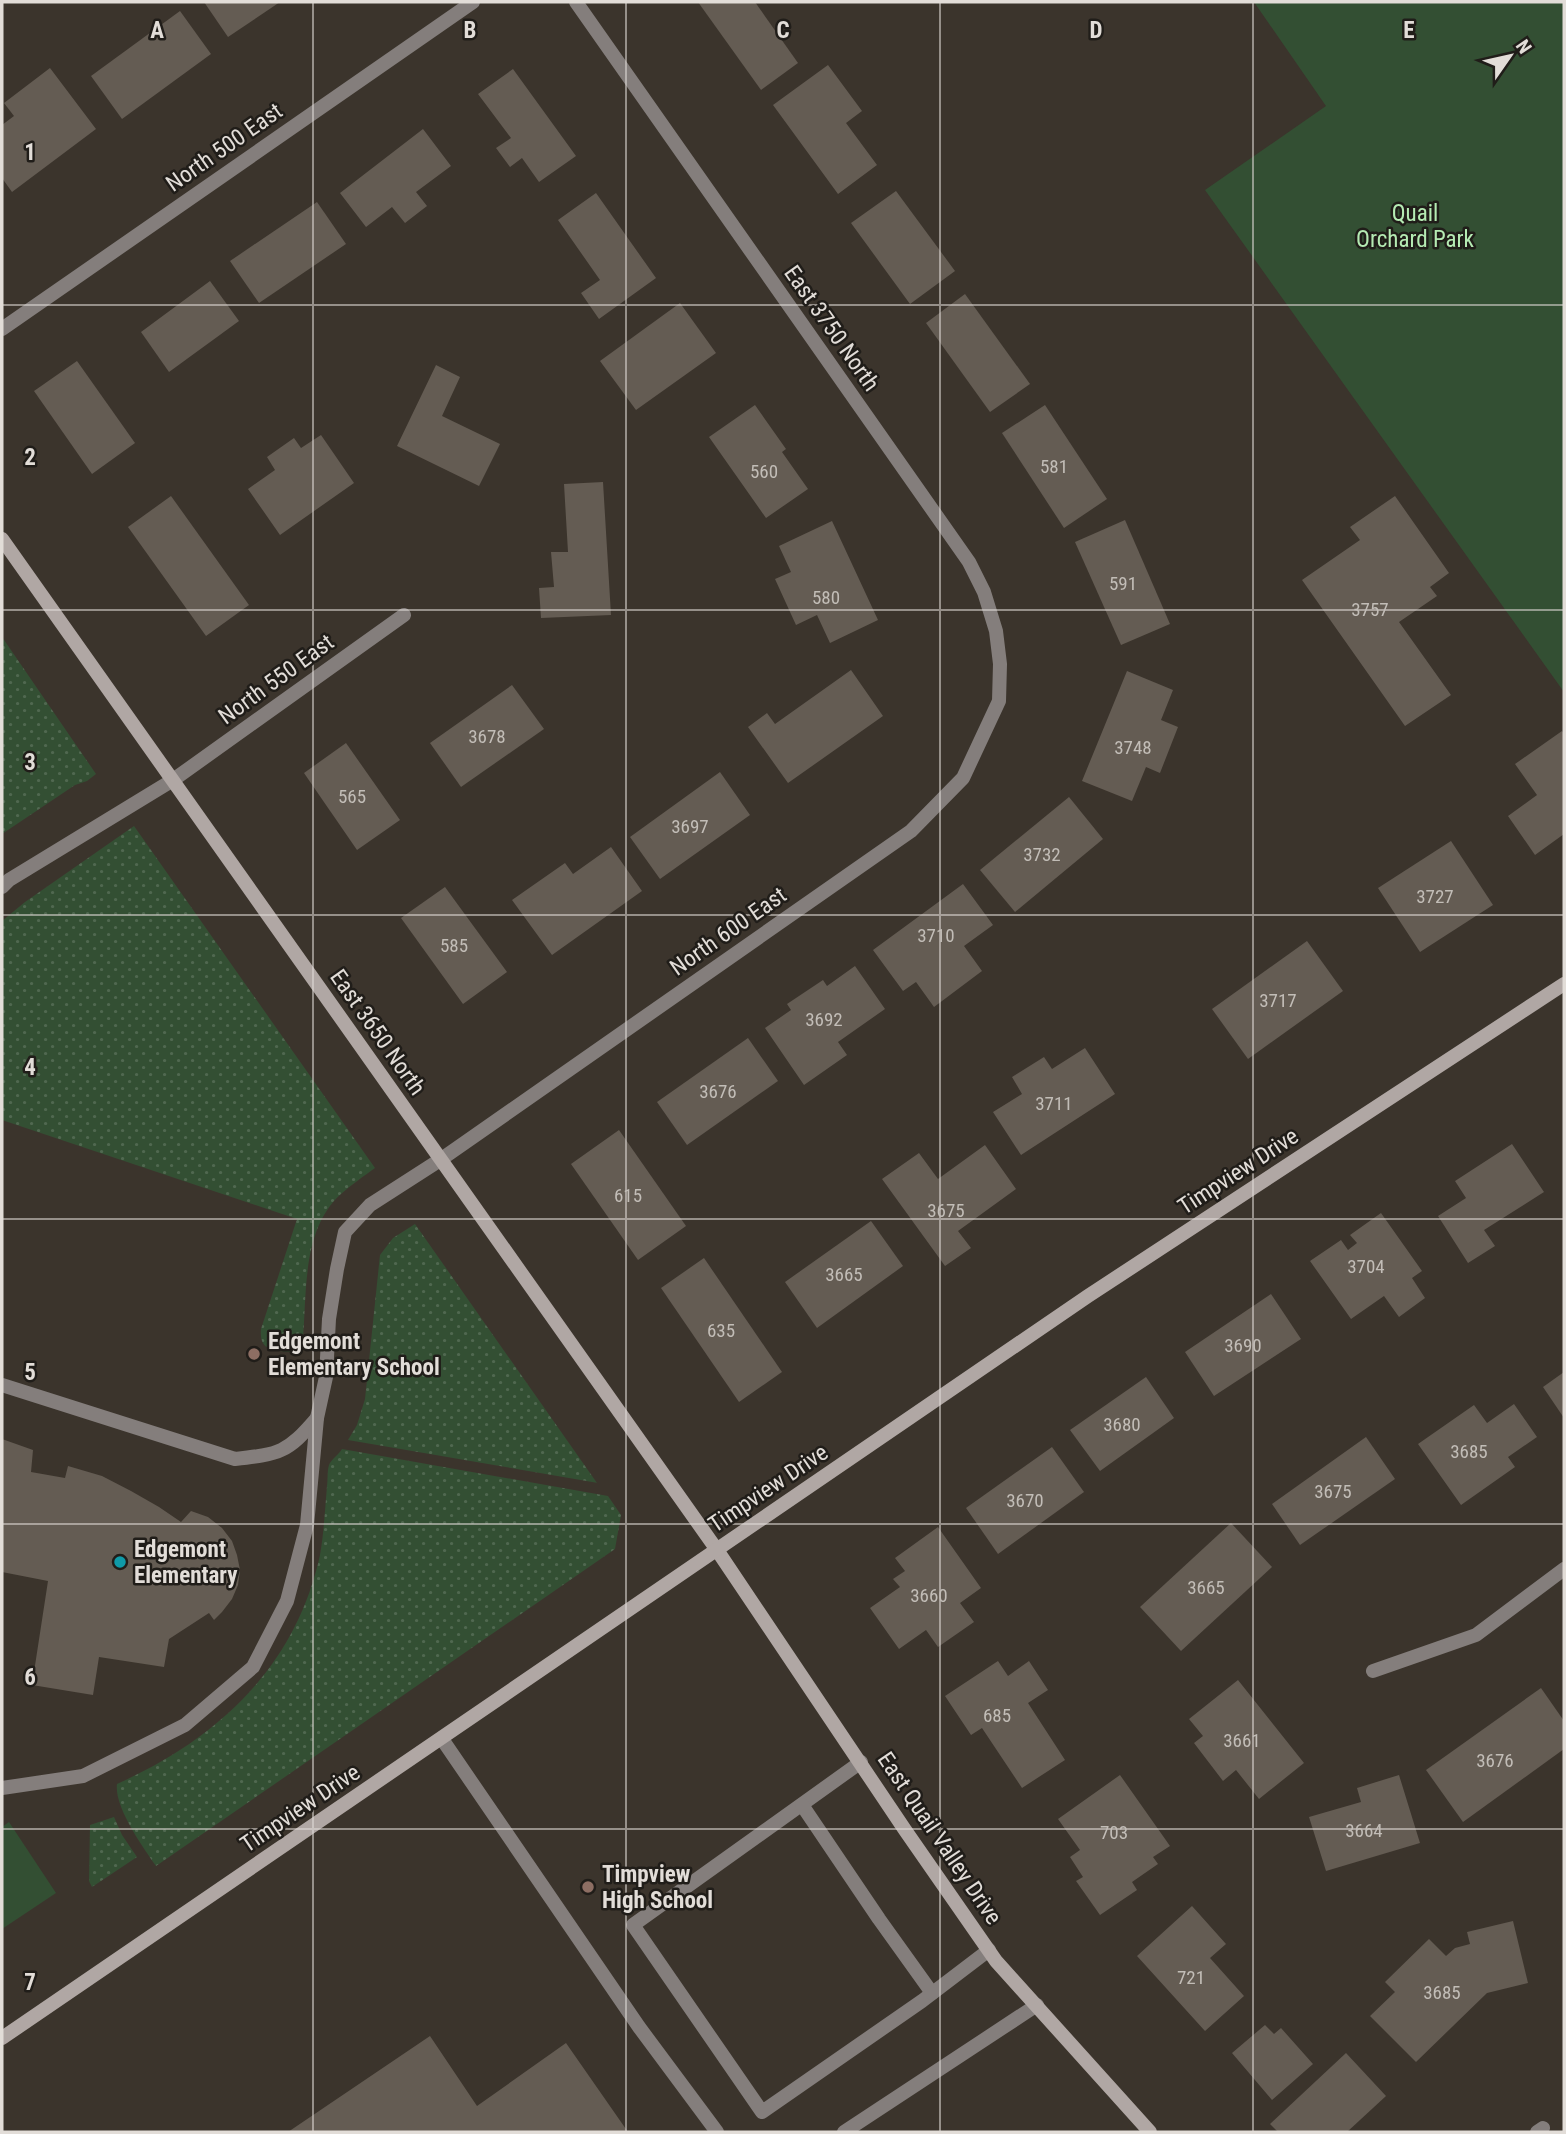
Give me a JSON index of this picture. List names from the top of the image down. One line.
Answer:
{"streets":{"street":["North 500 East","East 3750 North","North 550 East","North 600 East","East 3650 North","Timpview Drive","East Quail Valley Drive"]},"crossings":[["East 3750 North","North 600 East"],["North 550 East","East 3650 North"],["North 600 East","East 3650 North"],["East 3650 North","Timpview Drive"],["East 3650 North","East Quail Valley Drive"],["Timpview Drive","East Quail Valley Drive"]],"parks":["Quail Orchard Park"],"places":["Edgemont Elementary School","Edgemont Elementary","Timpview High School"],"house_numbers":["581","560","591","580","3757","3678","3748","565","3697","3732","3727","3710","585","3717","3692","3676","3711","615","3675","3704","3665","635","3690","3680","3685","3675","3670","3665","3660","685","3661","3676","3664","703","721","3685"],"north":"top right","grid":{"columns":["A","B","C","D","E"],"rows":["1","2","3","4","5","6","7"]}}
